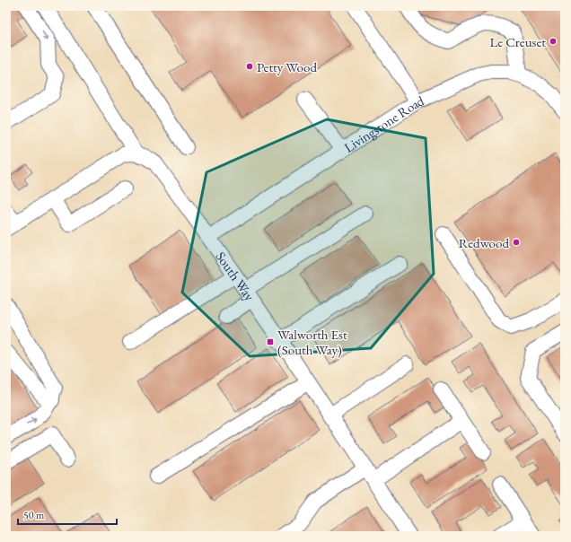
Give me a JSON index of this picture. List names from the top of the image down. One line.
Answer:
{"streets":{"street":["Livingstone Road","South Way"]},"crossings":[["Livingstone Road","South Way"]],"places":{"other":["Le Creuset","Petty Wood","Redwood"],"transit":["Walworth Est (South Way)"]},"scale_bar":"50 m"}
